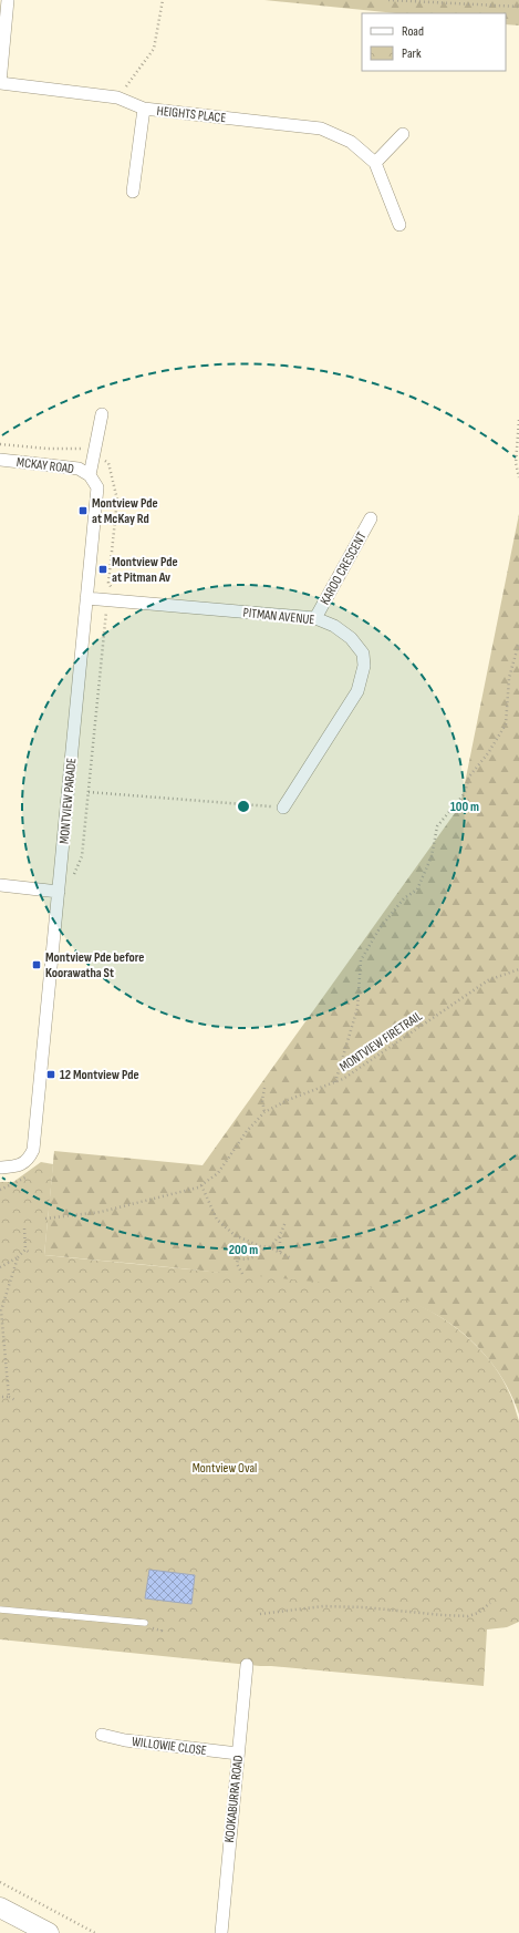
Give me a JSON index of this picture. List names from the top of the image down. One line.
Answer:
{"streets":{"street":["HEIGHTS PLACE","MCKAY ROAD","KAROO CRESCENT","PITMAN AVENUE","MONTVIEW PARADE","WILLOWIE CLOSE","KOOKABURRA ROAD"],"path":["MONTVIEW FIRETRAIL"]},"crossings":[["MCKAY ROAD","MONTVIEW PARADE"],["KAROO CRESCENT","PITMAN AVENUE"],["PITMAN AVENUE","MONTVIEW PARADE"],["WILLOWIE CLOSE","KOOKABURRA ROAD"]],"parks":["Montview Oval"],"places":{"transit":["Montview Pde at McKay Rd","Montview Pde at Pitman Av","Montview Pde before Koorawatha St","12 Montview Pde"]},"legend":["Road","Park"],"rings":["100 m","200 m"]}
